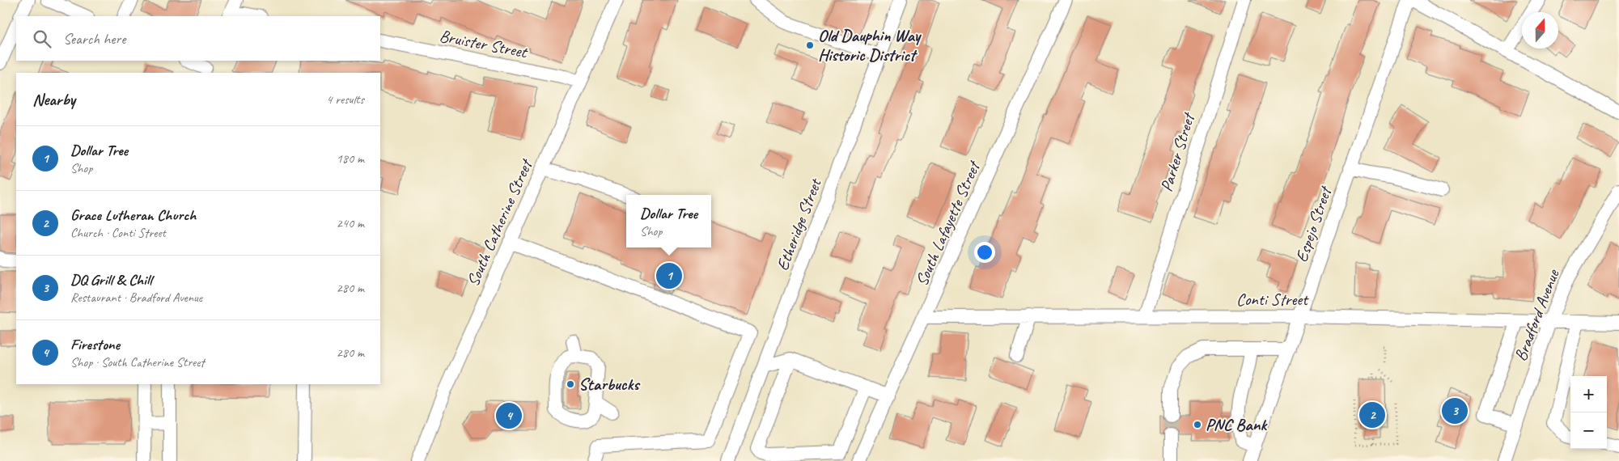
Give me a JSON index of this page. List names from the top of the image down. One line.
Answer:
{"streets":{"street":["Bruister Street","Parker Street","South Catherine Street","South Lafayette Street","Etheridge Street","Espejo Street","Conti Street","Bradford Avenue"]},"crossings":[["Bruister Street","South Catherine Street"],["Parker Street","Conti Street"],["South Lafayette Street","Conti Street"],["Espejo Street","Conti Street"],["Conti Street","Bradford Avenue"]],"places":["Old Dauphin Way Historic District","Starbucks","PNC Bank"],"north":"top","page":{"search":"Search here","heading":["Nearby","4 results"],"list":[{"mark":"1","name":"Dollar Tree","note":"Shop","value":"180 m"},{"mark":"2","name":"Grace Lutheran Church","note":"Church · Conti Street","value":"240 m"},{"mark":"3","name":"DQ Grill & Chill","note":"Restaurant · Bradford Avenue","value":"280 m"},{"mark":"4","name":"Firestone","note":"Shop · South Catherine Street","value":"280 m"}],"popup":["Dollar Tree","Shop"],"pins":["1","3","2","4"],"map_buttons":["+","−"]}}
